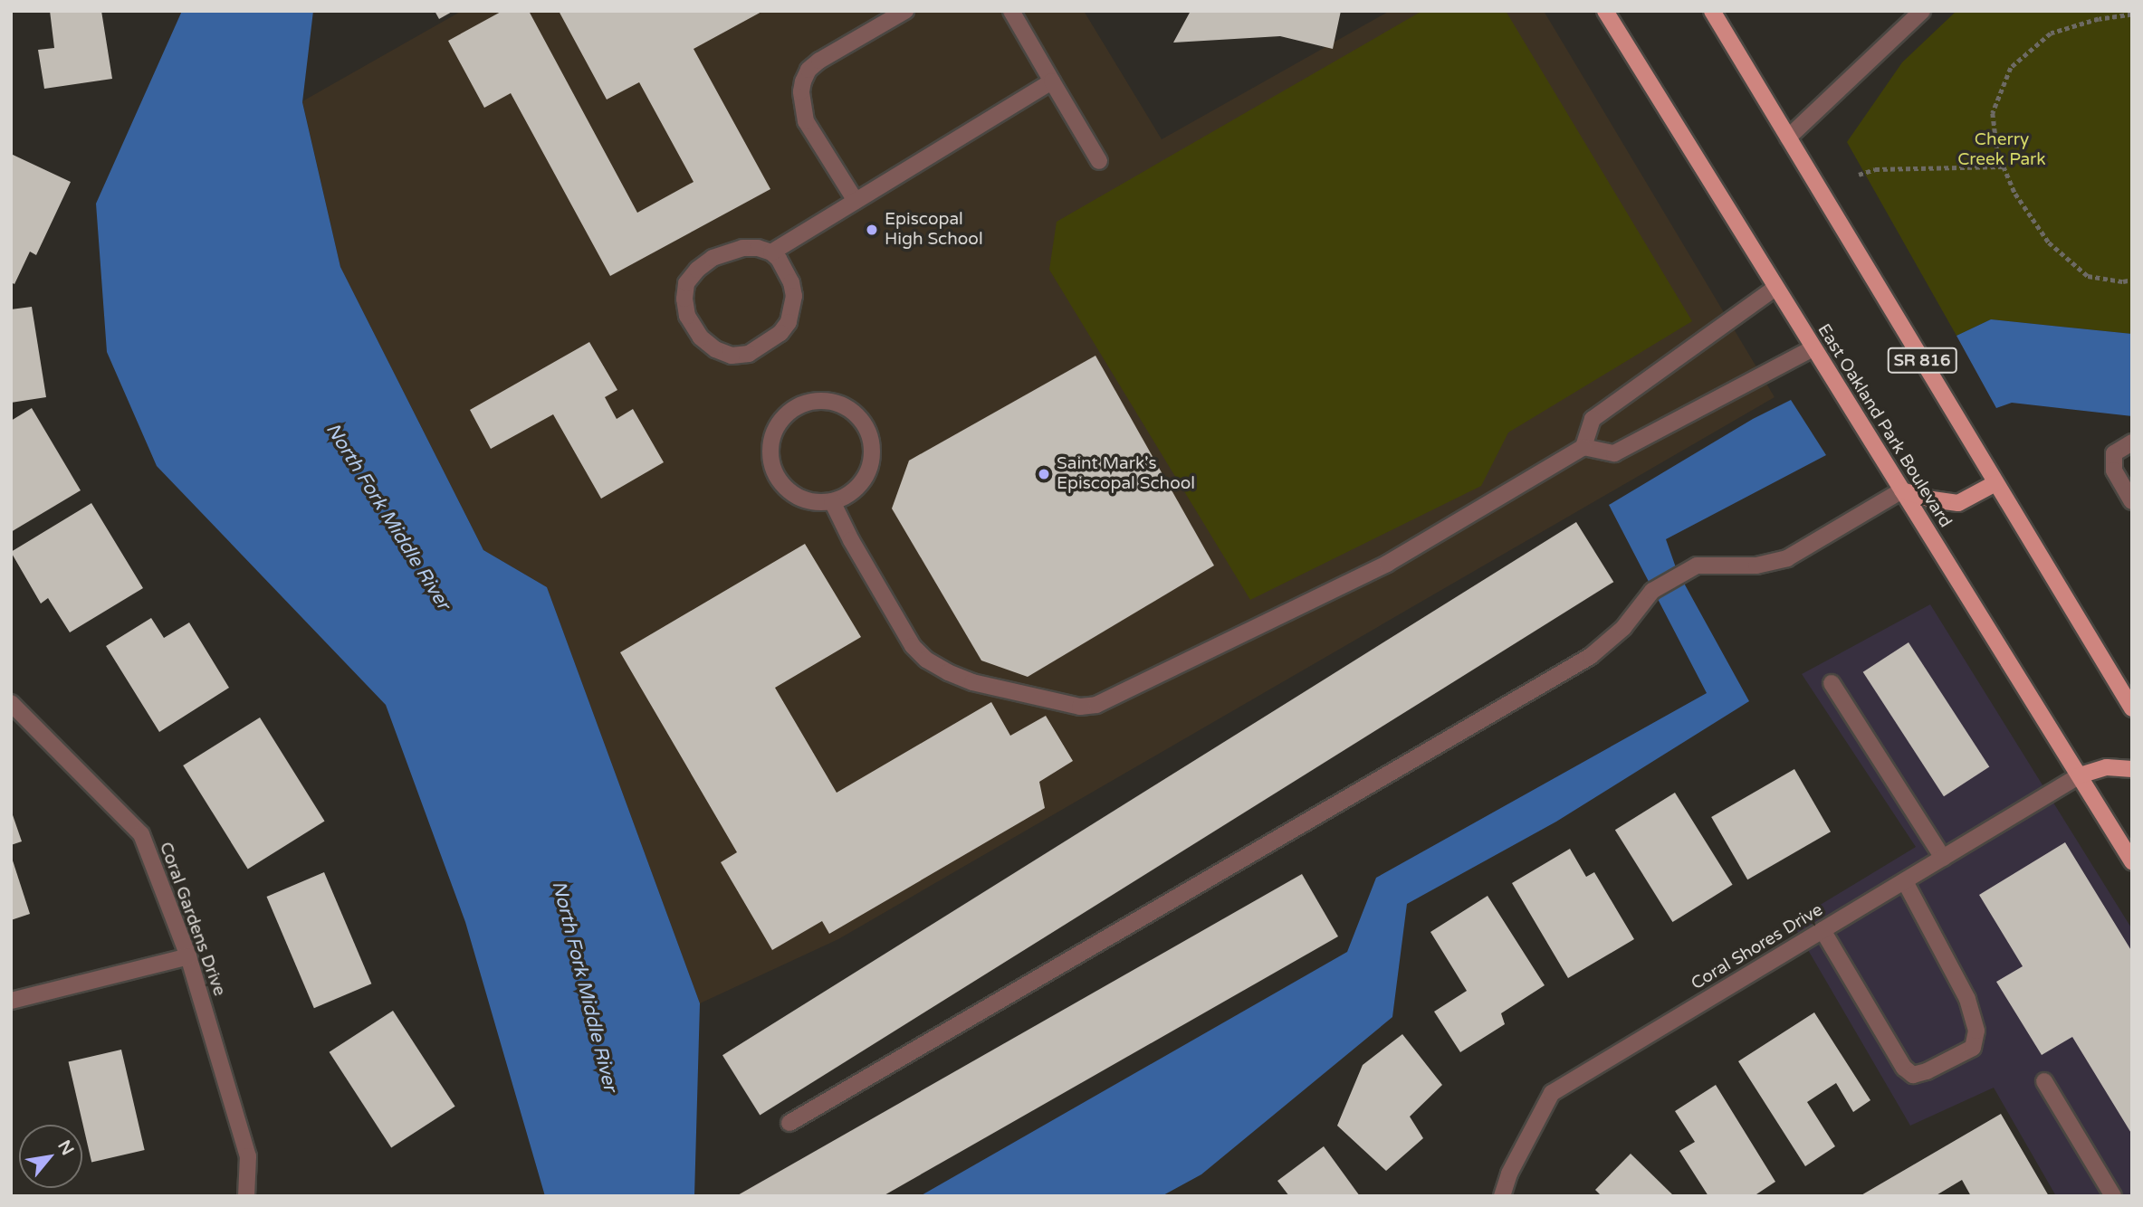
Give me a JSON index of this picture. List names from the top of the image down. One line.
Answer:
{"streets":{"main road":["SR 816","East Oakland Park Boulevard"],"street":["Coral Gardens Drive","Coral Shores Drive"]},"crossings":[["East Oakland Park Boulevard","Coral Shores Drive"]],"water":["North Fork Middle River"],"parks":["Cherry Creek Park"],"places":["Episcopal High School","Saint Mark's Episcopal School"],"north":"top right"}
